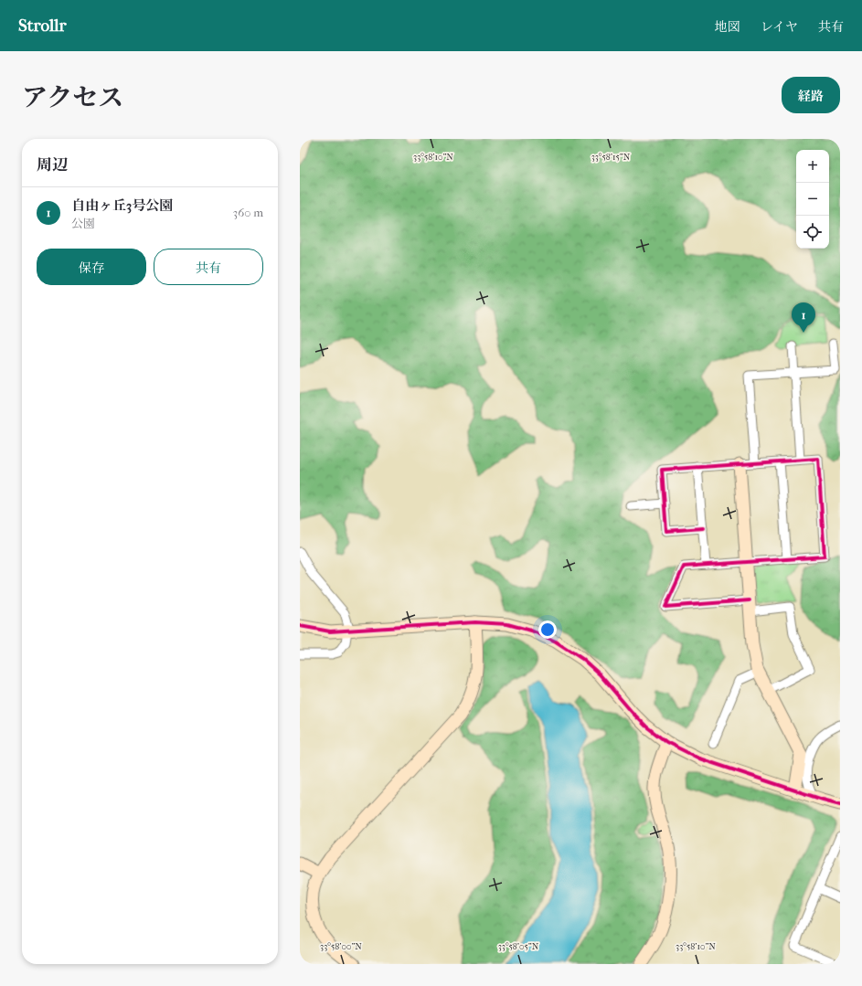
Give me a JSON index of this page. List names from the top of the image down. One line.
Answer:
{"page":{"header":"Strollr","nav":["地図","レイヤ","共有"],"title":"アクセス","buttons":["経路",["保存","共有"]],"heading":"周辺","map_buttons":["+","−"],"list":[{"mark":"1","name":"自由ヶ丘3号公園","note":"公園","value":"360 m"}],"pins":"1"},"coordinates":["33°58'10\"N","33°58'15\"N","33°58'00\"N","33°58'05\"N"]}
